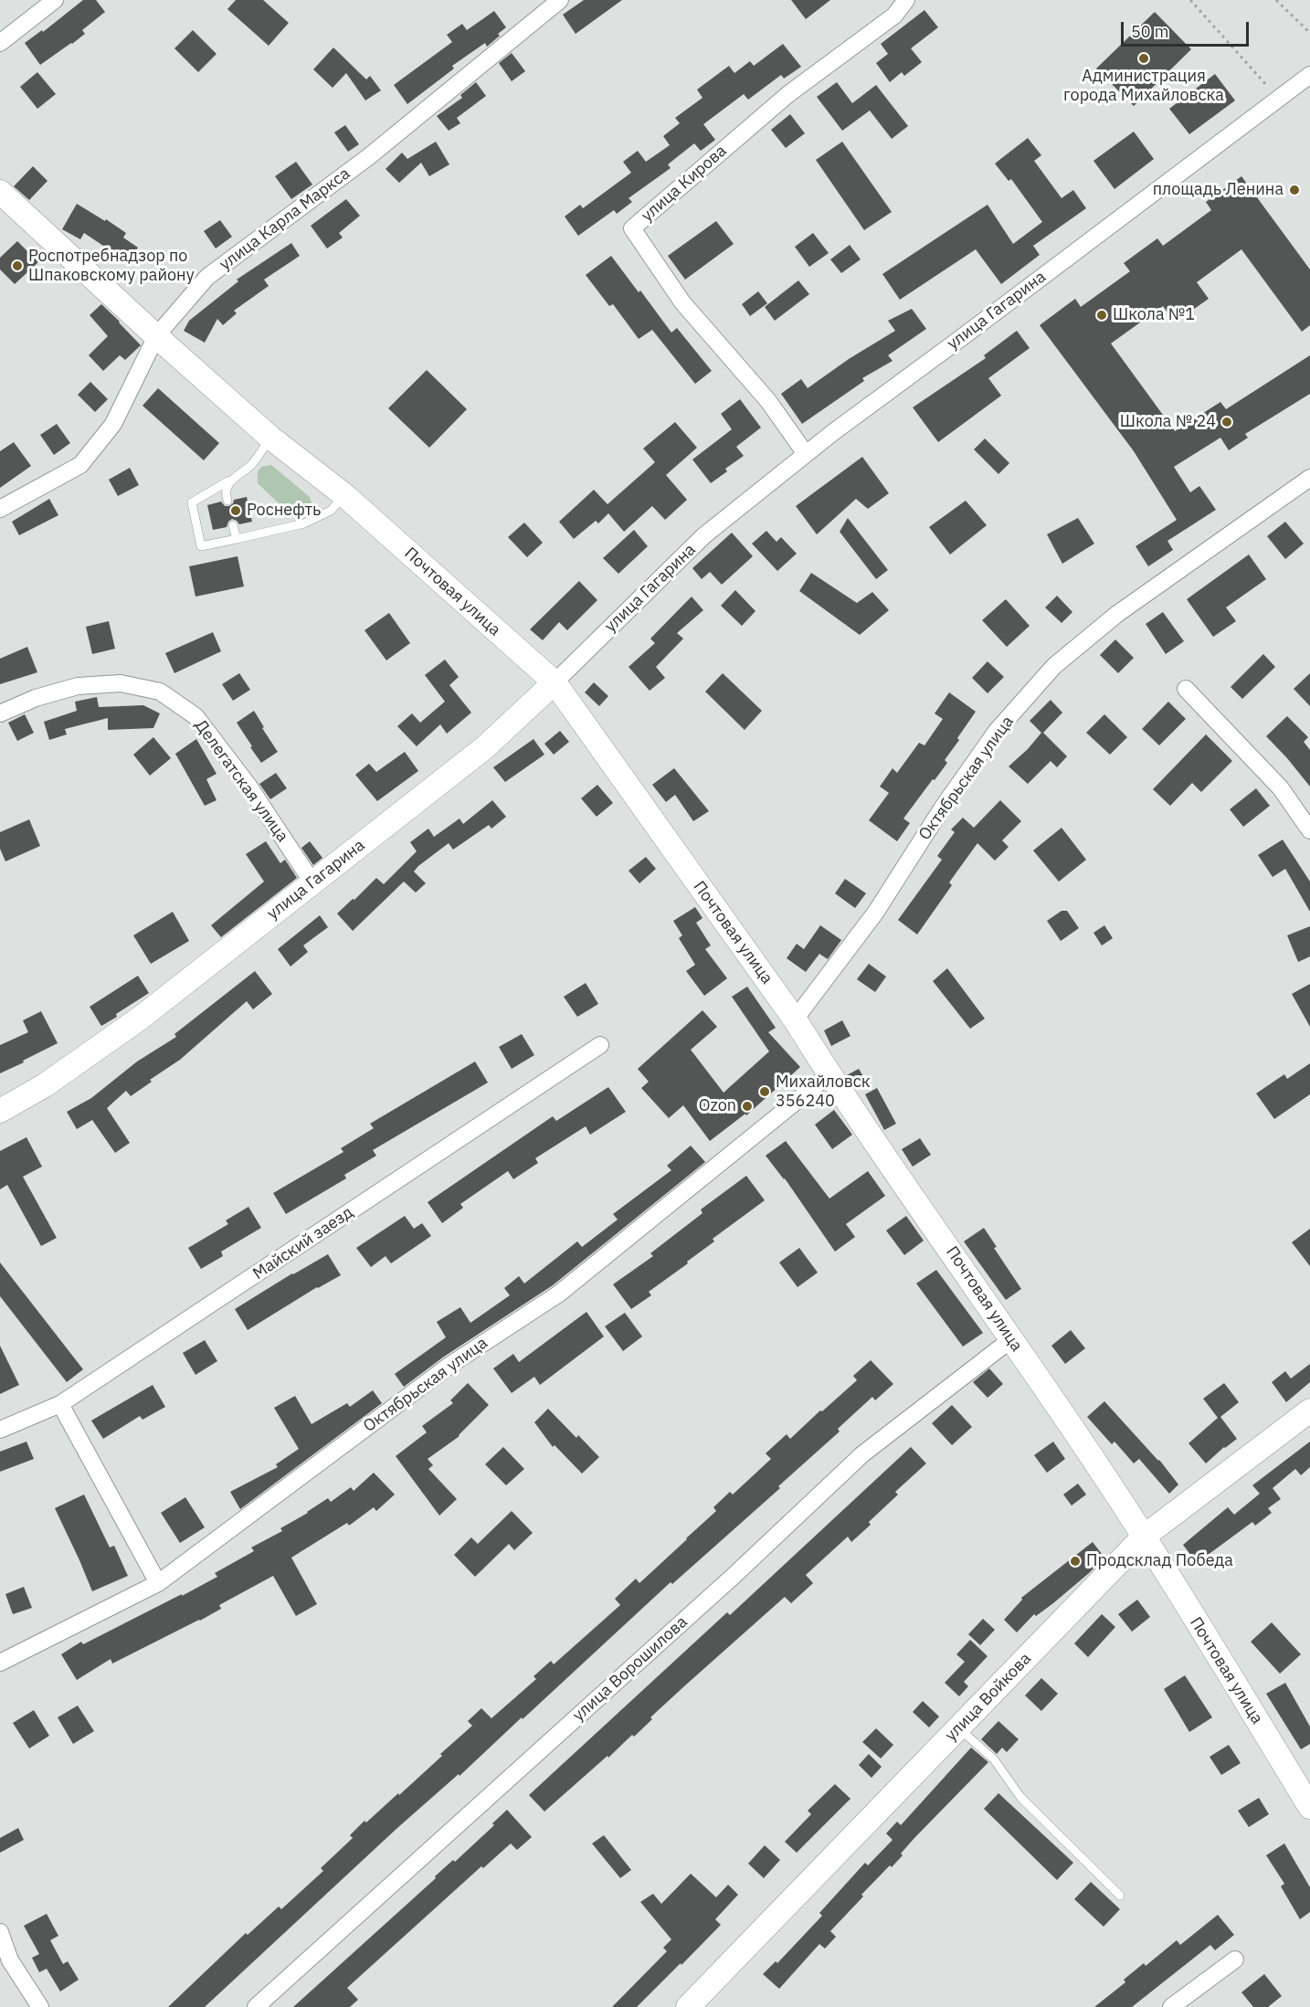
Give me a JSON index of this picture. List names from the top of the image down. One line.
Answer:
{"streets":{"main road":["улица Гагарина","Почтовая улица","улица Войкова"],"street":["улица Кирова","улица Карла Маркса","Октябрьская улица","Делегатская улица","Майский заезд","улица Ворошилова"]},"crossings":[["улица Кирова","улица Гагарина"],["улица Карла Маркса","Почтовая улица"],["улица Гагарина","Почтовая улица"],["улица Гагарина","Делегатская улица"],["Почтовая улица","Октябрьская улица"],["Почтовая улица","улица Ворошилова"],["Почтовая улица","улица Войкова"]],"places":["Администрация города Михайловска","площадь Ленина","Роспотребнадзор по Шпаковскому району","Школа №1","Школа № 24","Роснефть","Михайловск 356240","Ozon","Продсклад Победа"],"scale_bar":"50 m"}
